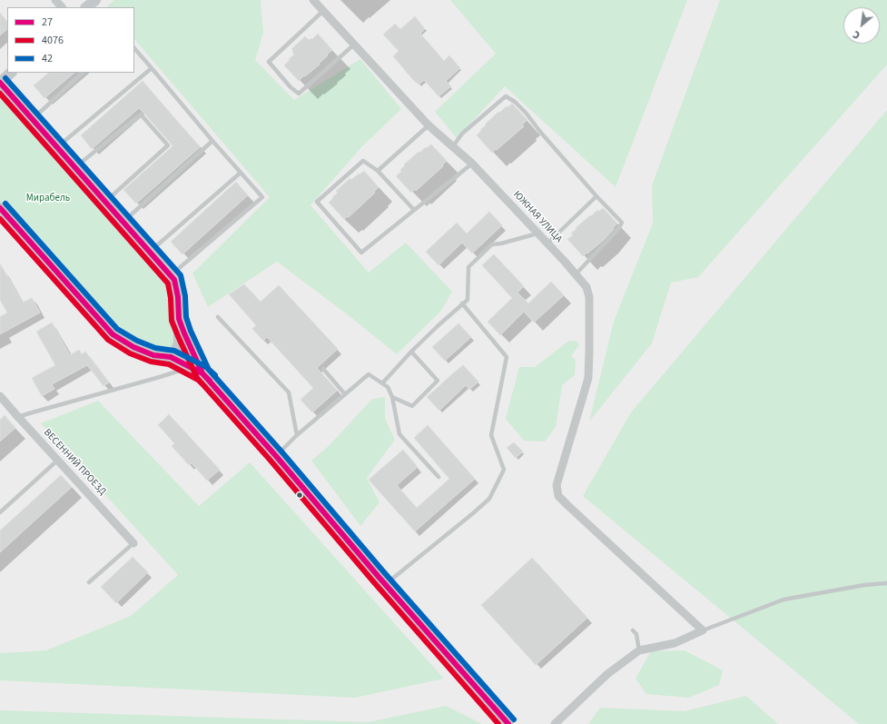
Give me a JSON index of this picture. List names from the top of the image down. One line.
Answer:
{"streets":{"street":["ЮЖНАЯ УЛИЦА","ВЕСЕННИЙ ПРОЕЗД"]},"parks":["Мирабель"],"lines":["transit line 42","transit line 27","transit line 4076"],"legend":["27","4076","42"],"north":"bottom left"}
